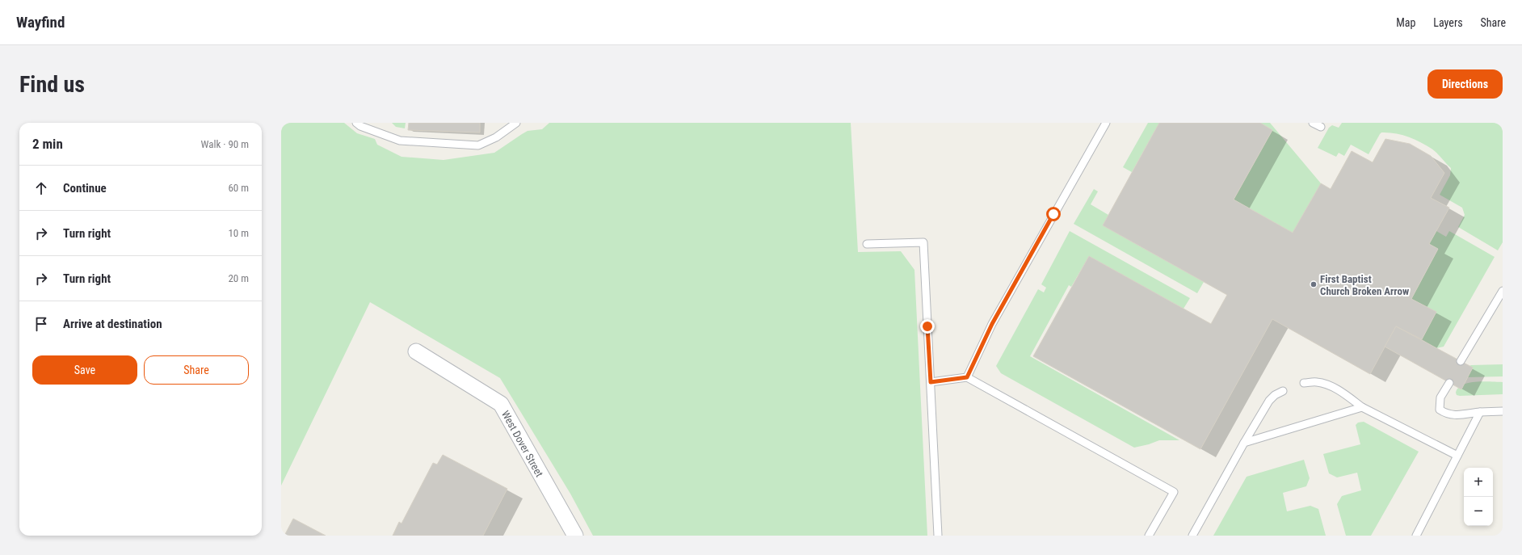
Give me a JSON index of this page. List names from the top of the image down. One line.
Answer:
{"streets":{"street":["West Dover Street"]},"places":["First Baptist Church Broken Arrow"],"page":{"header":"Wayfind","nav":["Map","Layers","Share"],"buttons":["Directions",["Save","Share"]],"title":"Find us","heading":["2 min","Walk · 90 m"],"list":[["Continue","60 m"],["Turn right","10 m"],["Turn right","20 m"],"Arrive at destination"],"map_buttons":["+","−"]}}
